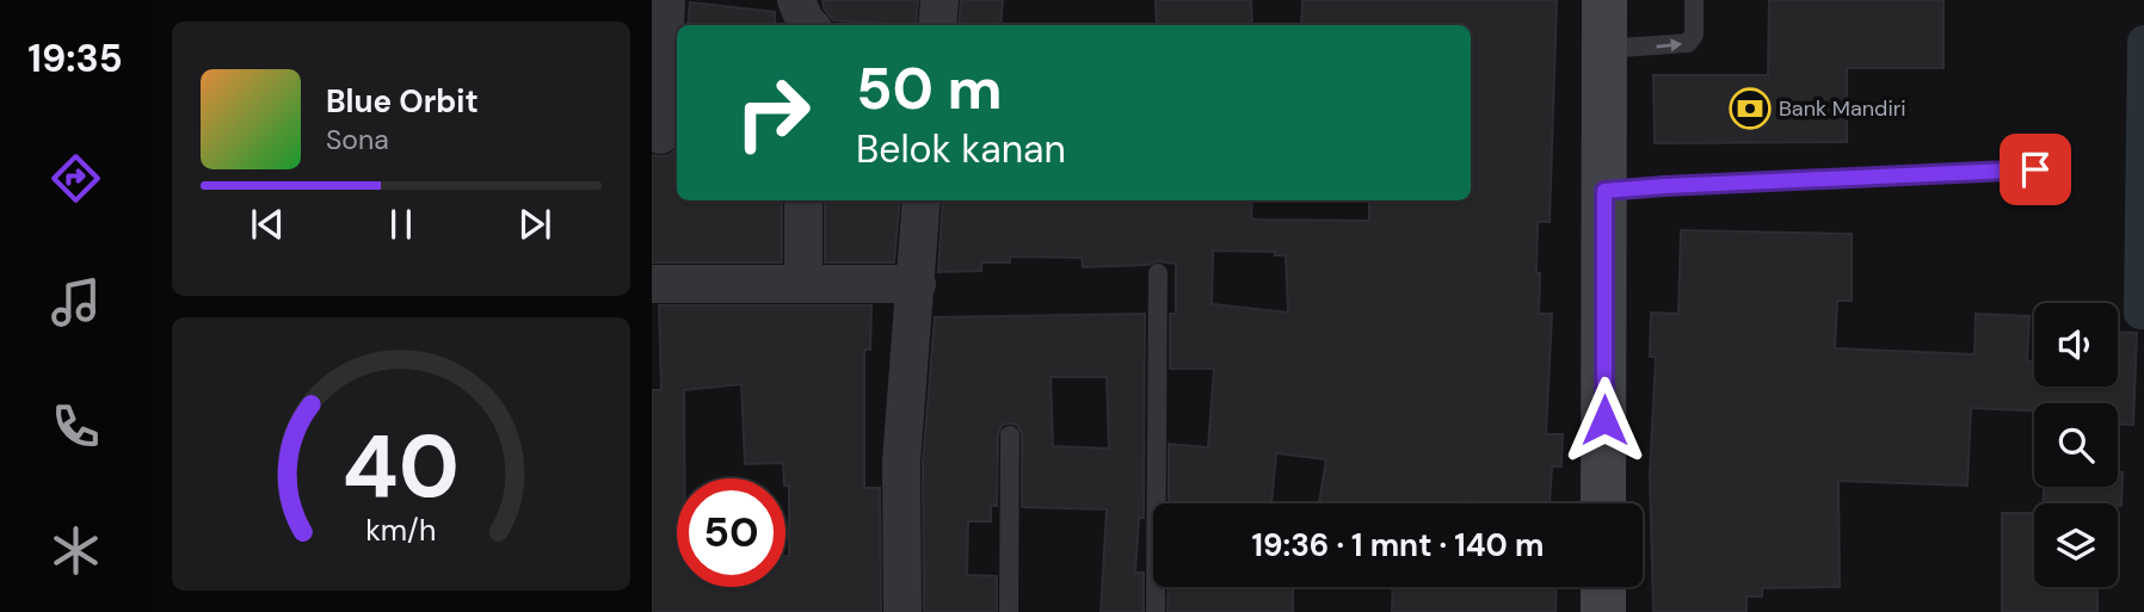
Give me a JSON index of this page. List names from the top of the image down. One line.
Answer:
{"places":{"bank":["Bank Mandiri"]},"page":{"tabs":"19:35","turn":["50 m","Belok kanan"],"song":["Blue Orbit","Sona"],"limit":"50","trip":"19:36 · 1 mnt · 140 m","gauge":["40","km/h"]}}
